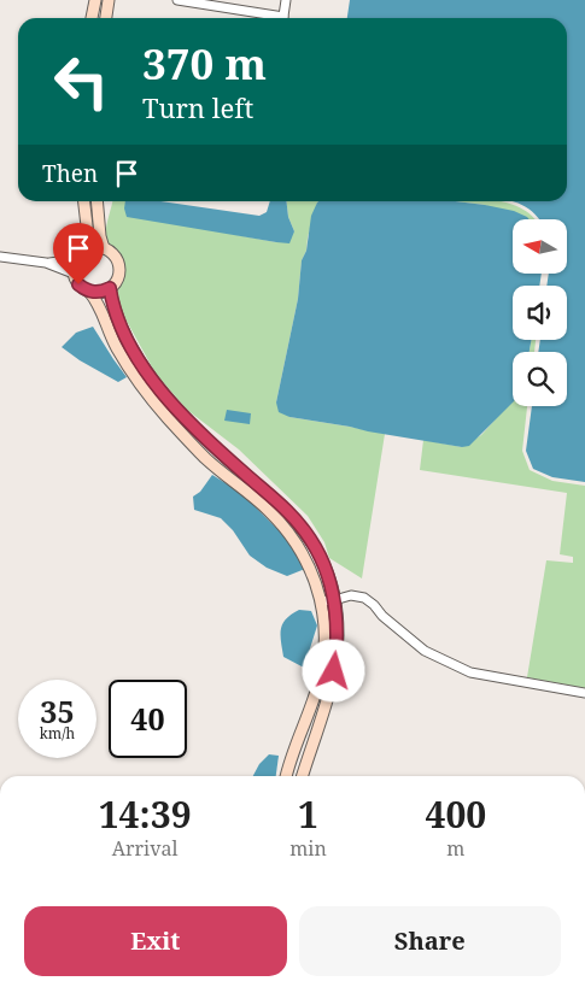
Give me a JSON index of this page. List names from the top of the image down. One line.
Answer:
{"north":"left","page":{"turn":["370 m","Turn left"],"then":"Then","speed":"35 km/h","limit":"40","eta":["14:39","Arrival","1","min","400","m"],"buttons":["Exit","Share"]}}
